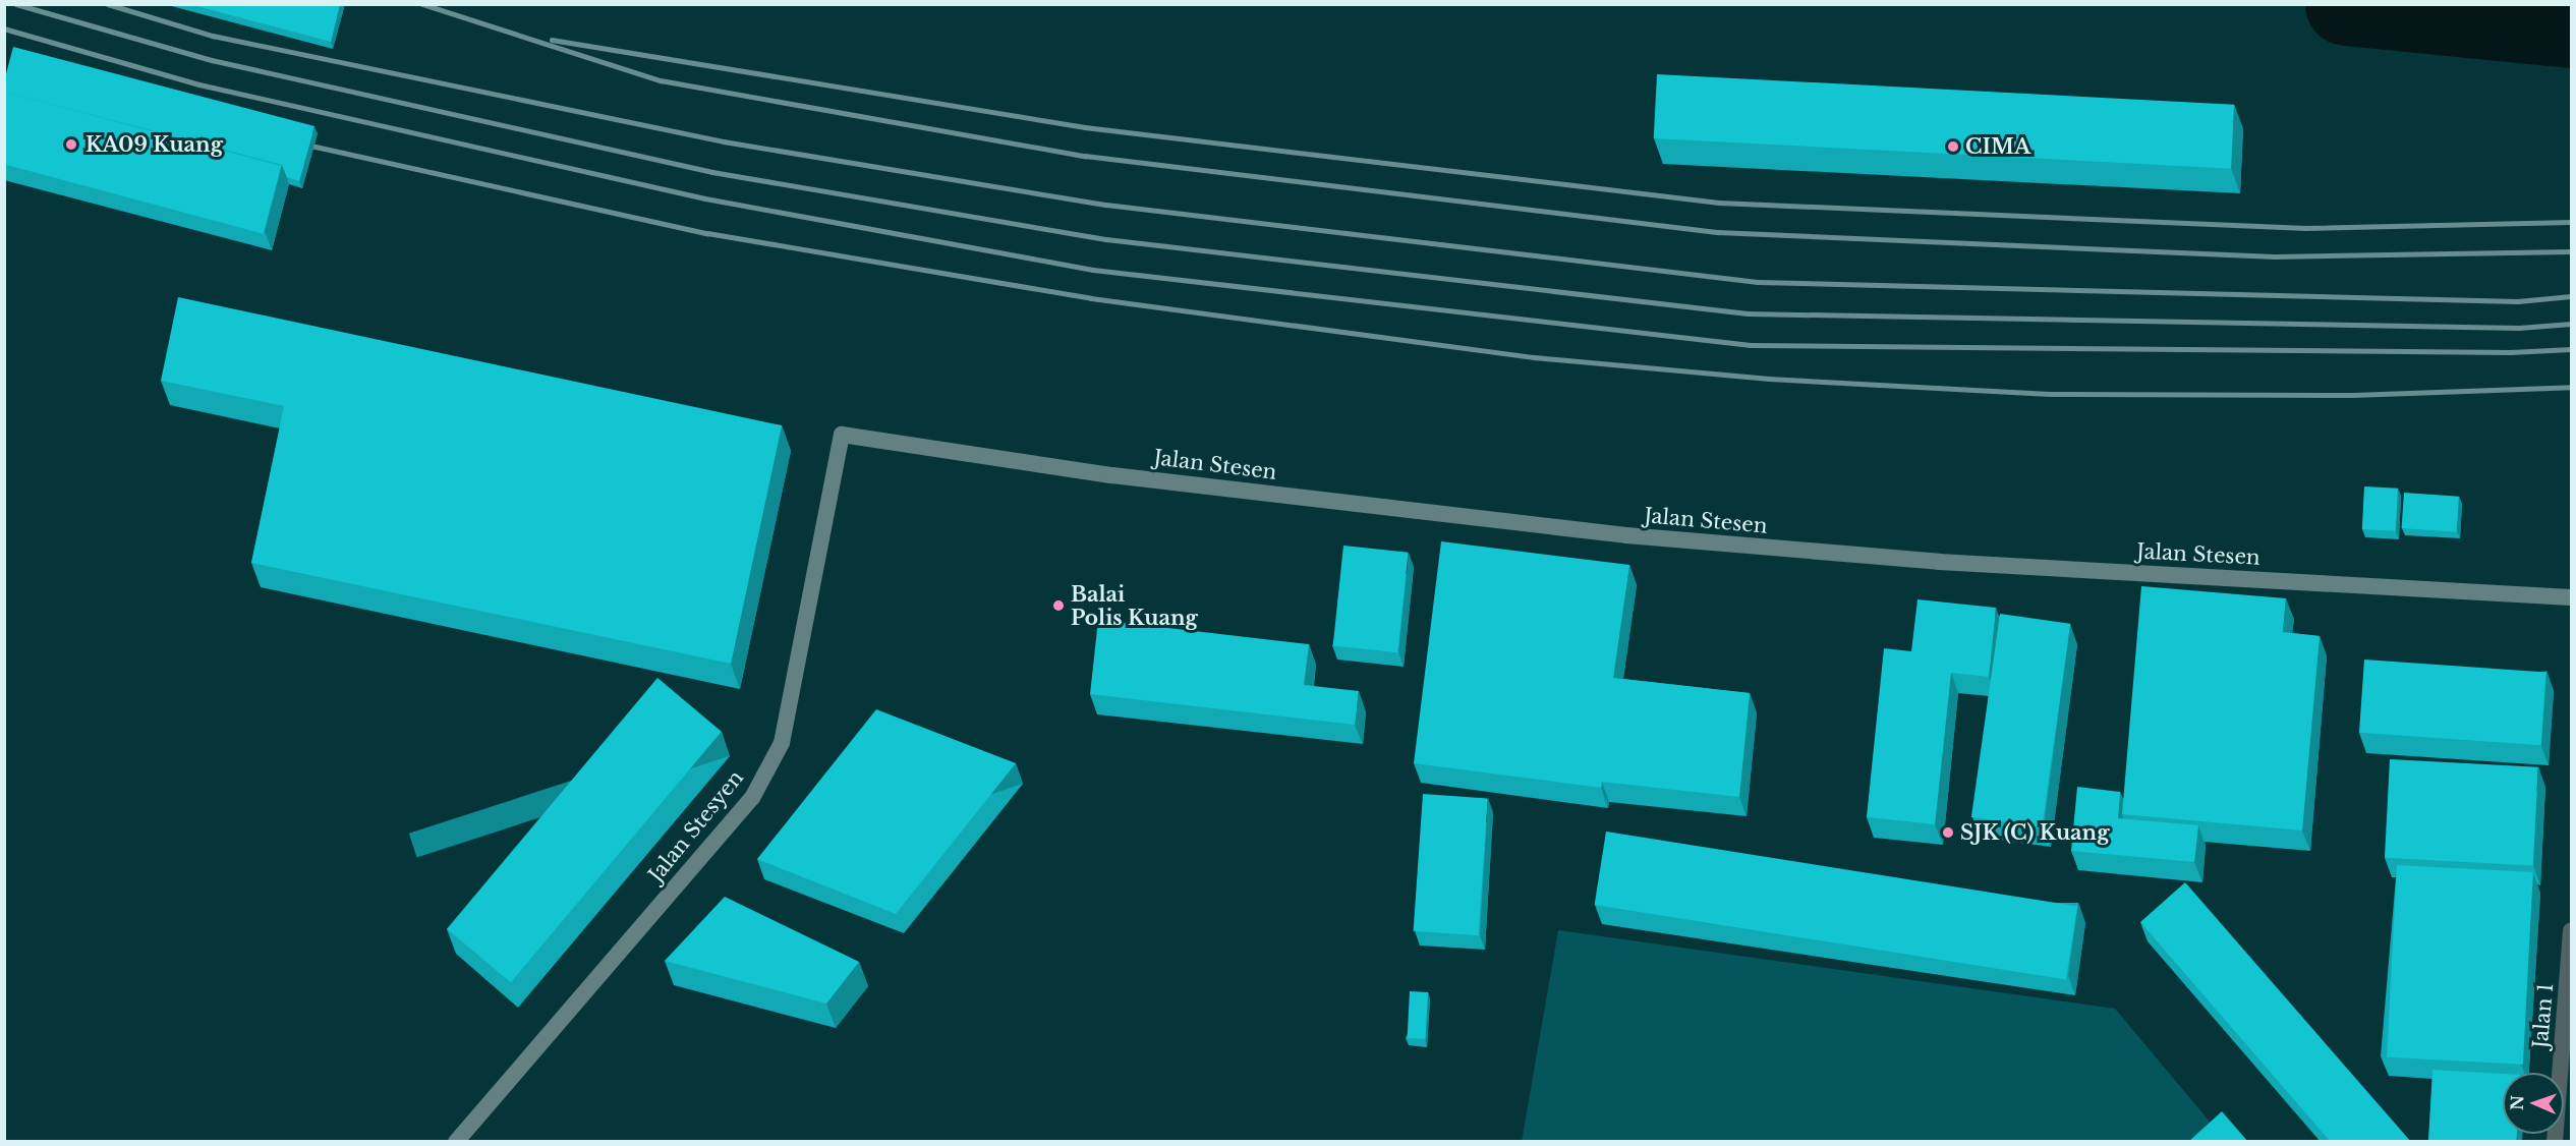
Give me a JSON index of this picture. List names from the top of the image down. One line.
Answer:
{"streets":{"main road":["Jalan Stesen","Jalan Stesyen"],"street":["Jalan 1"]},"crossings":[["Jalan Stesen","Jalan Stesyen"]],"places":["KA09 Kuang","CIMA","Balai Polis Kuang","SJK (C) Kuang"],"north":"left"}
